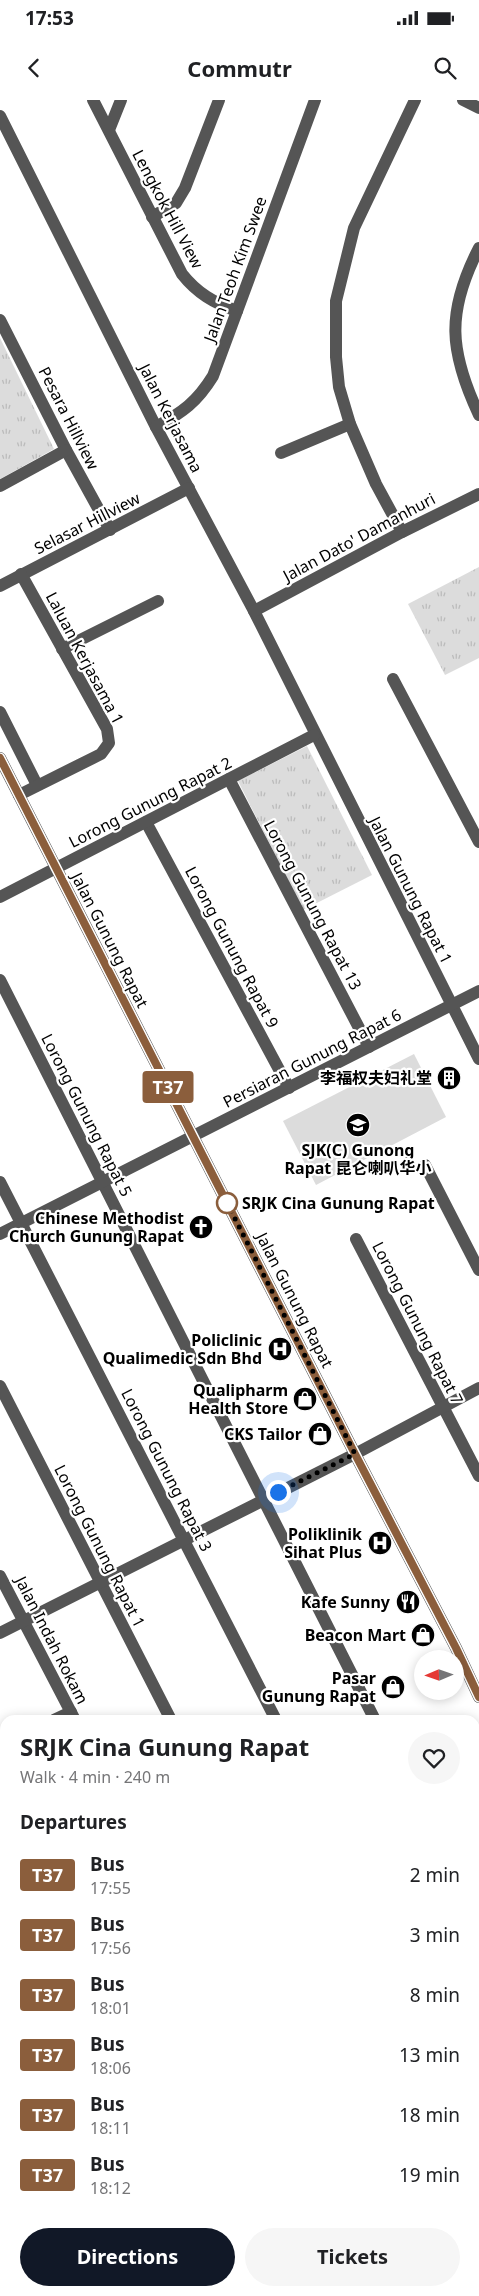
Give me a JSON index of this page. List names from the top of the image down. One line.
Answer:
{"streets":{"street":["Lengkok Hill View","Jalan Teoh Kim Swee","Pesara Hillview","Jalan Kerjasama","Selasar Hillview","Jalan Dato' Damanhuri","Laluan Kerjasama 1","Lorong Gunung Rapat 2","Jalan Gunung Rapat 1","Lorong Gunung Rapat 13","Jalan Gunung Rapat","Lorong Gunung Rapat 9","Persiaran Gunung Rapat 6","Lorong Gunung Rapat 5","Lorong Gunung Rapat 7","Lorong Gunung Rapat 3","Lorong Gunung Rapat 1","Jalan Indah Rokam"]},"crossings":[["Lengkok Hill View","Jalan Teoh Kim Swee"],["Jalan Teoh Kim Swee","Jalan Kerjasama"],["Pesara Hillview","Selasar Hillview"],["Jalan Kerjasama","Selasar Hillview"],["Jalan Kerjasama","Jalan Dato' Damanhuri"],["Jalan Kerjasama","Lorong Gunung Rapat 2"],["Jalan Kerjasama","Jalan Gunung Rapat 1"],["Selasar Hillview","Laluan Kerjasama 1"],["Laluan Kerjasama 1","Jalan Gunung Rapat"],["Lorong Gunung Rapat 2","Jalan Gunung Rapat 1"],["Lorong Gunung Rapat 2","Lorong Gunung Rapat 13"],["Lorong Gunung Rapat 2","Jalan Gunung Rapat"],["Lorong Gunung Rapat 2","Lorong Gunung Rapat 9"],["Jalan Gunung Rapat 1","Persiaran Gunung Rapat 6"],["Lorong Gunung Rapat 13","Persiaran Gunung Rapat 6"],["Jalan Gunung Rapat","Persiaran Gunung Rapat 6"],["Lorong Gunung Rapat 9","Persiaran Gunung Rapat 6"],["Persiaran Gunung Rapat 6","Lorong Gunung Rapat 5"],["Persiaran Gunung Rapat 6","Lorong Gunung Rapat 3"]],"places":{"building":["李福权夫妇礼堂"],"school or university":["SJK(C) Gunong Rapat 昆仑喇叭华小"],"other":["SRJK Cina Gunung Rapat"],"church":["Chinese Methodist Church Gunung Rapat"],"hospital":["Policlinic Qualimedic Sdn Bhd","Poliklinik Sihat Plus"],"shop":["Qualipharm Health Store","CKS Tailor","Beacon Mart","Pasar Gunung Rapat"],"restaurant":["Kafe Sunny"]},"lines":["bus line T37"],"north":"left","page":{"status":"17:53","header":"Commutr","on_map":"T37","heading":[["SRJK Cina Gunung Rapat","Walk · 4 min · 240 m"],"Departures"],"list":[{"mark":"T37","name":"Bus","note":"17:55","value":"2 min"},{"mark":"T37","name":"Bus","note":"17:56","value":"3 min"},{"mark":"T37","name":"Bus","note":"18:01","value":"8 min"},{"mark":"T37","name":"Bus","note":"18:06","value":"13 min"},{"mark":"T37","name":"Bus","note":"18:11","value":"18 min"},{"mark":"T37","name":"Bus","note":"18:12","value":"19 min"}],"buttons":["Directions","Tickets"]}}
